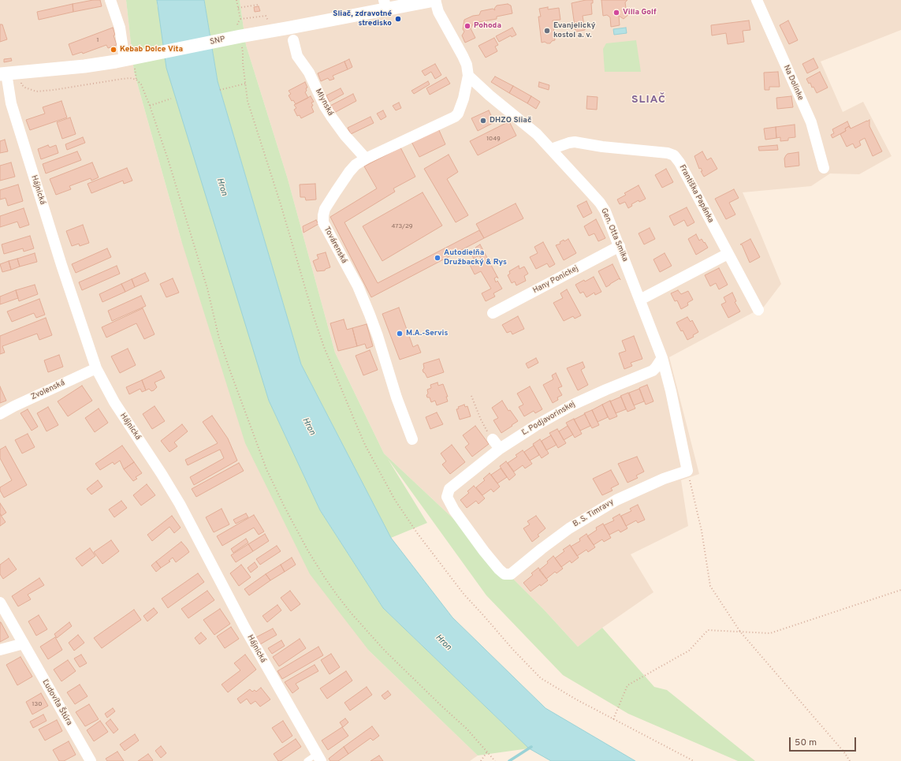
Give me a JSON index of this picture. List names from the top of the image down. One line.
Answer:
{"streets":{"street":["SNP","Na Dolinke","Mlynská","Hájnická","Františka Papánka","Gen. Otta Smika","Továrenská","Hany Ponickej","Zvolenská","Ľ. Podjavorinskej","B. S. Timravy","Ľudovíta Štúra"]},"crossings":[["SNP","Hájnická"],["SNP","Továrenská"],["Mlynská","Továrenská"],["Hájnická","Zvolenská"],["Františka Papánka","Gen. Otta Smika"],["Gen. Otta Smika","Hany Ponickej"],["Gen. Otta Smika","Ľ. Podjavorinskej"],["Gen. Otta Smika","B. S. Timravy"],["Ľ. Podjavorinskej","B. S. Timravy"]],"districts":["SLIAČ"],"water":["Hron"],"places":["Villa Golf","Sliač, zdravotné stredisko","Pohoda","Evanjelický kostol a. v.","Kebab Dolce Vita","DHZO Sliač","Autodielňa Družbacký & Rys","M.A.-Servis"],"house_numbers":["1","1049","473/29","130"],"scale_bar":"50 m"}
